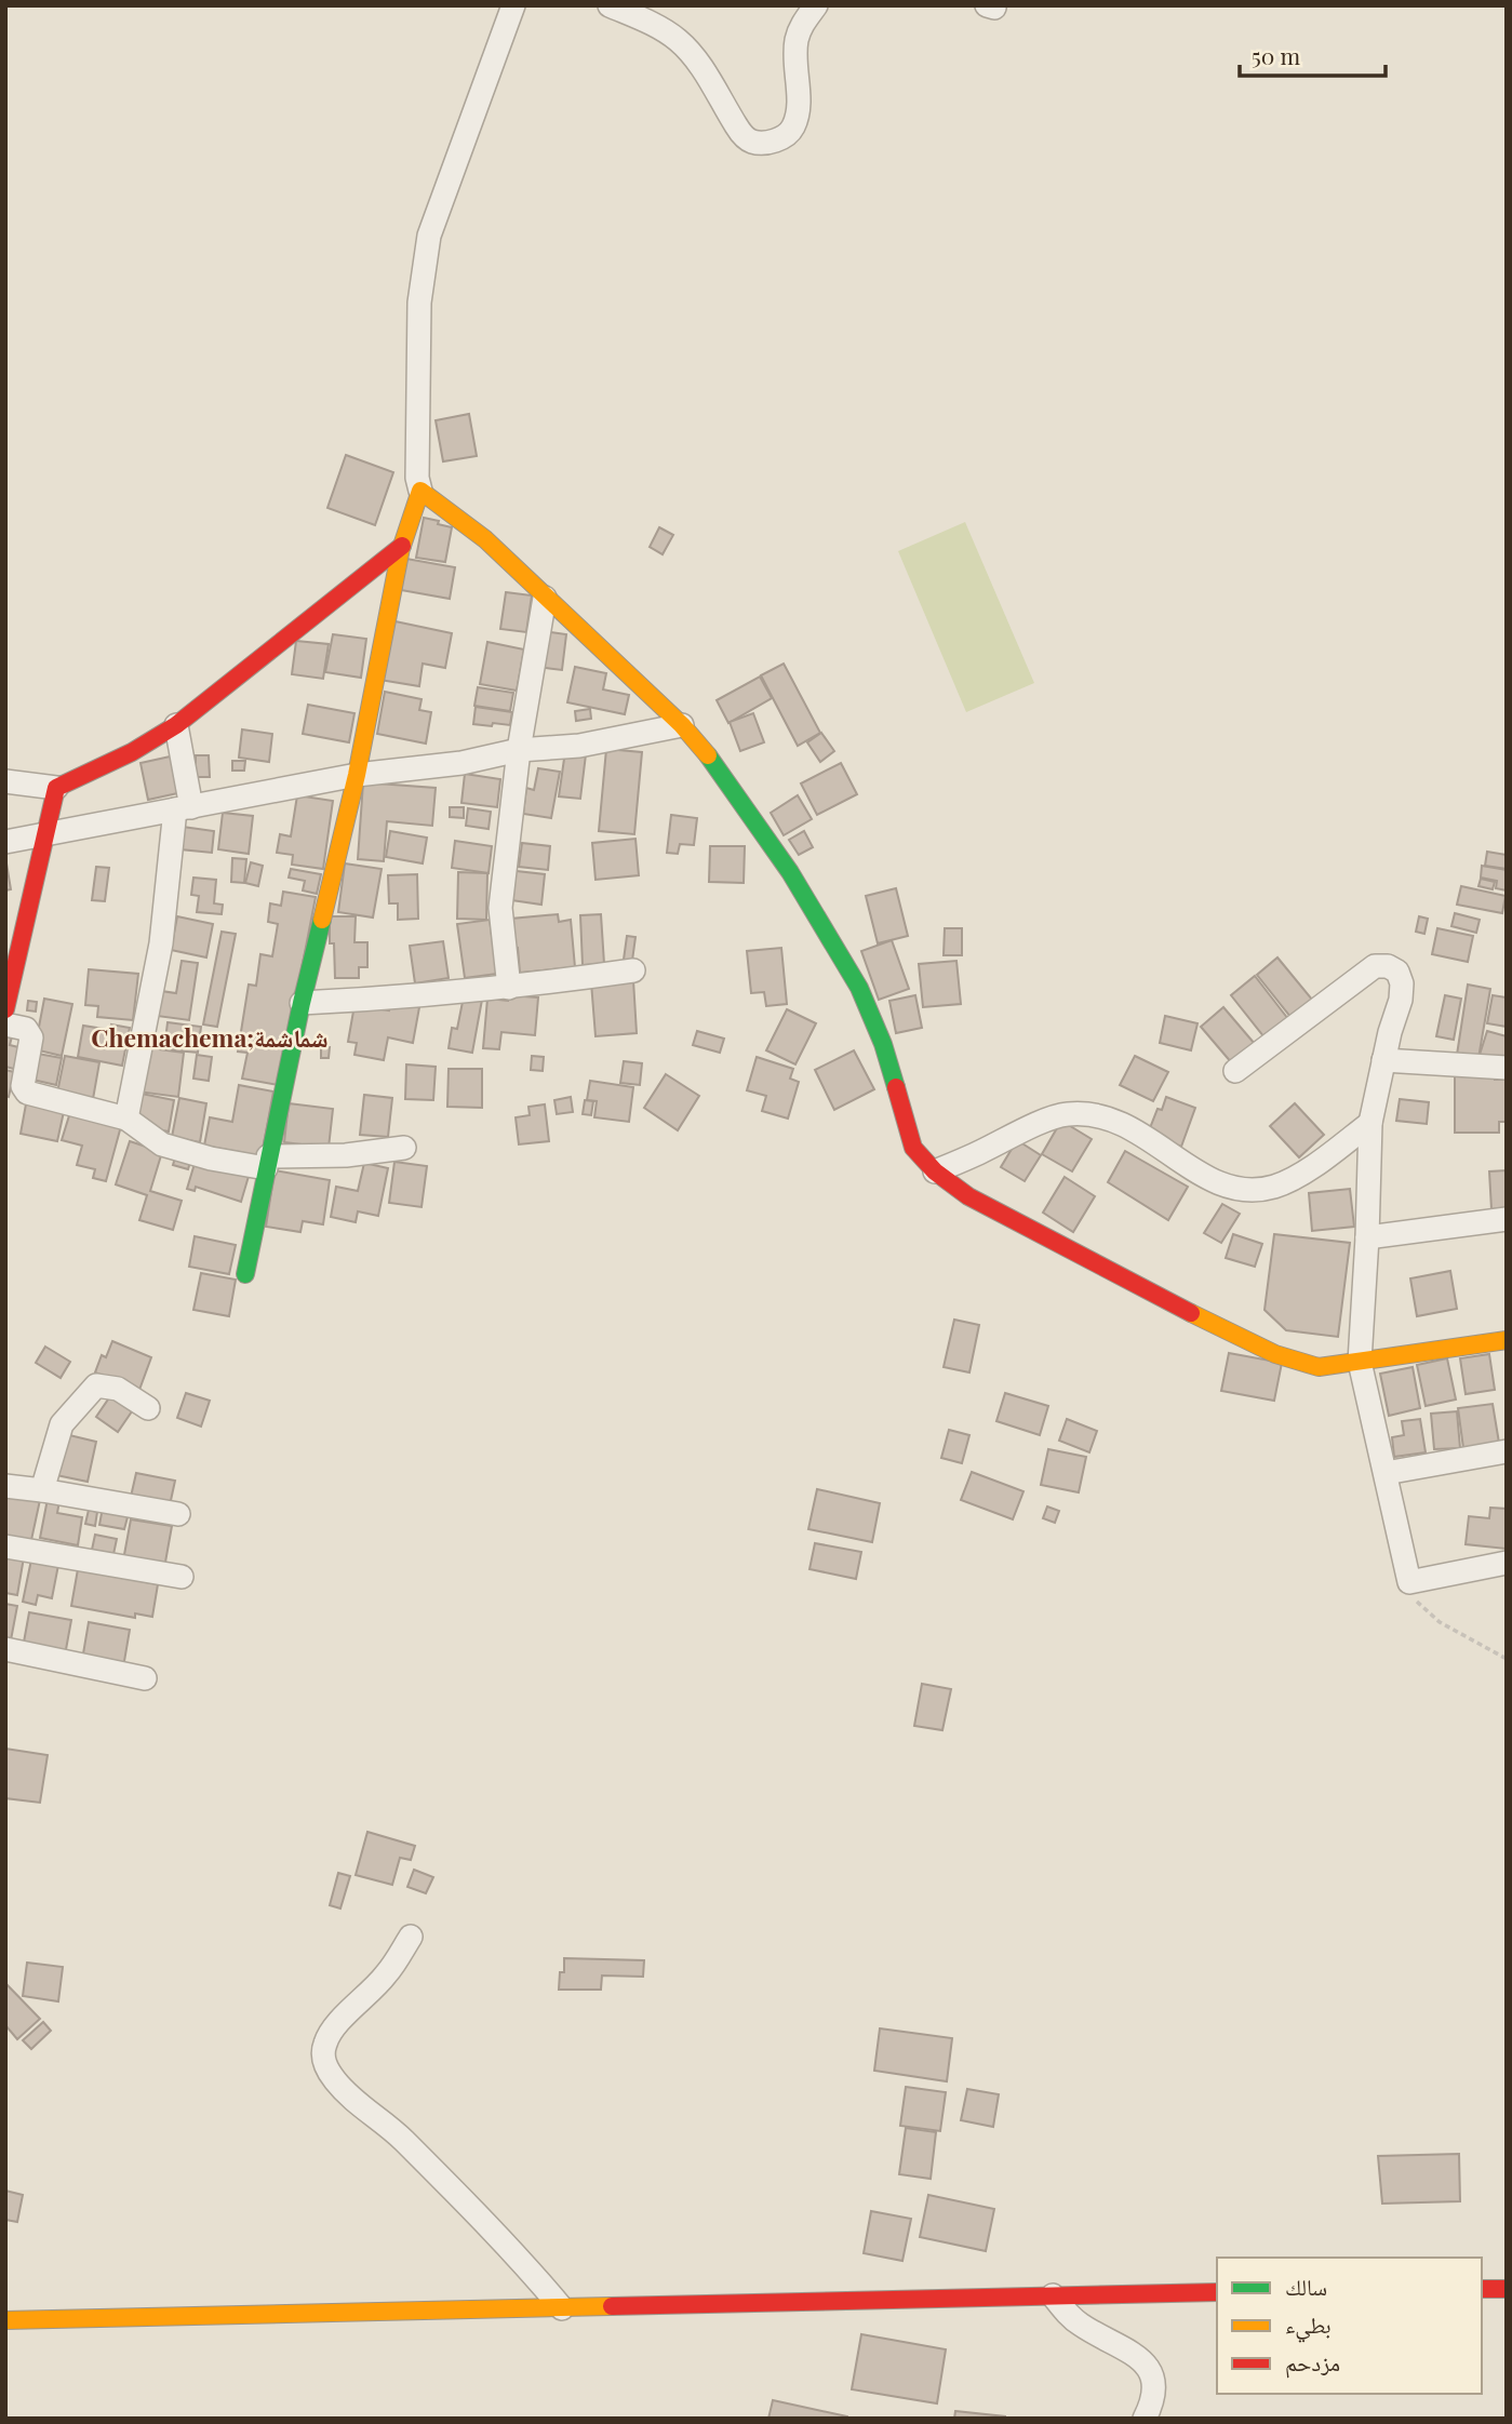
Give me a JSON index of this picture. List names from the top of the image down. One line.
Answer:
{"districts":["Chemachema;شماشمة"],"legend":["سالك","بطيء","مزدحم"],"scale_bar":"50 m"}
